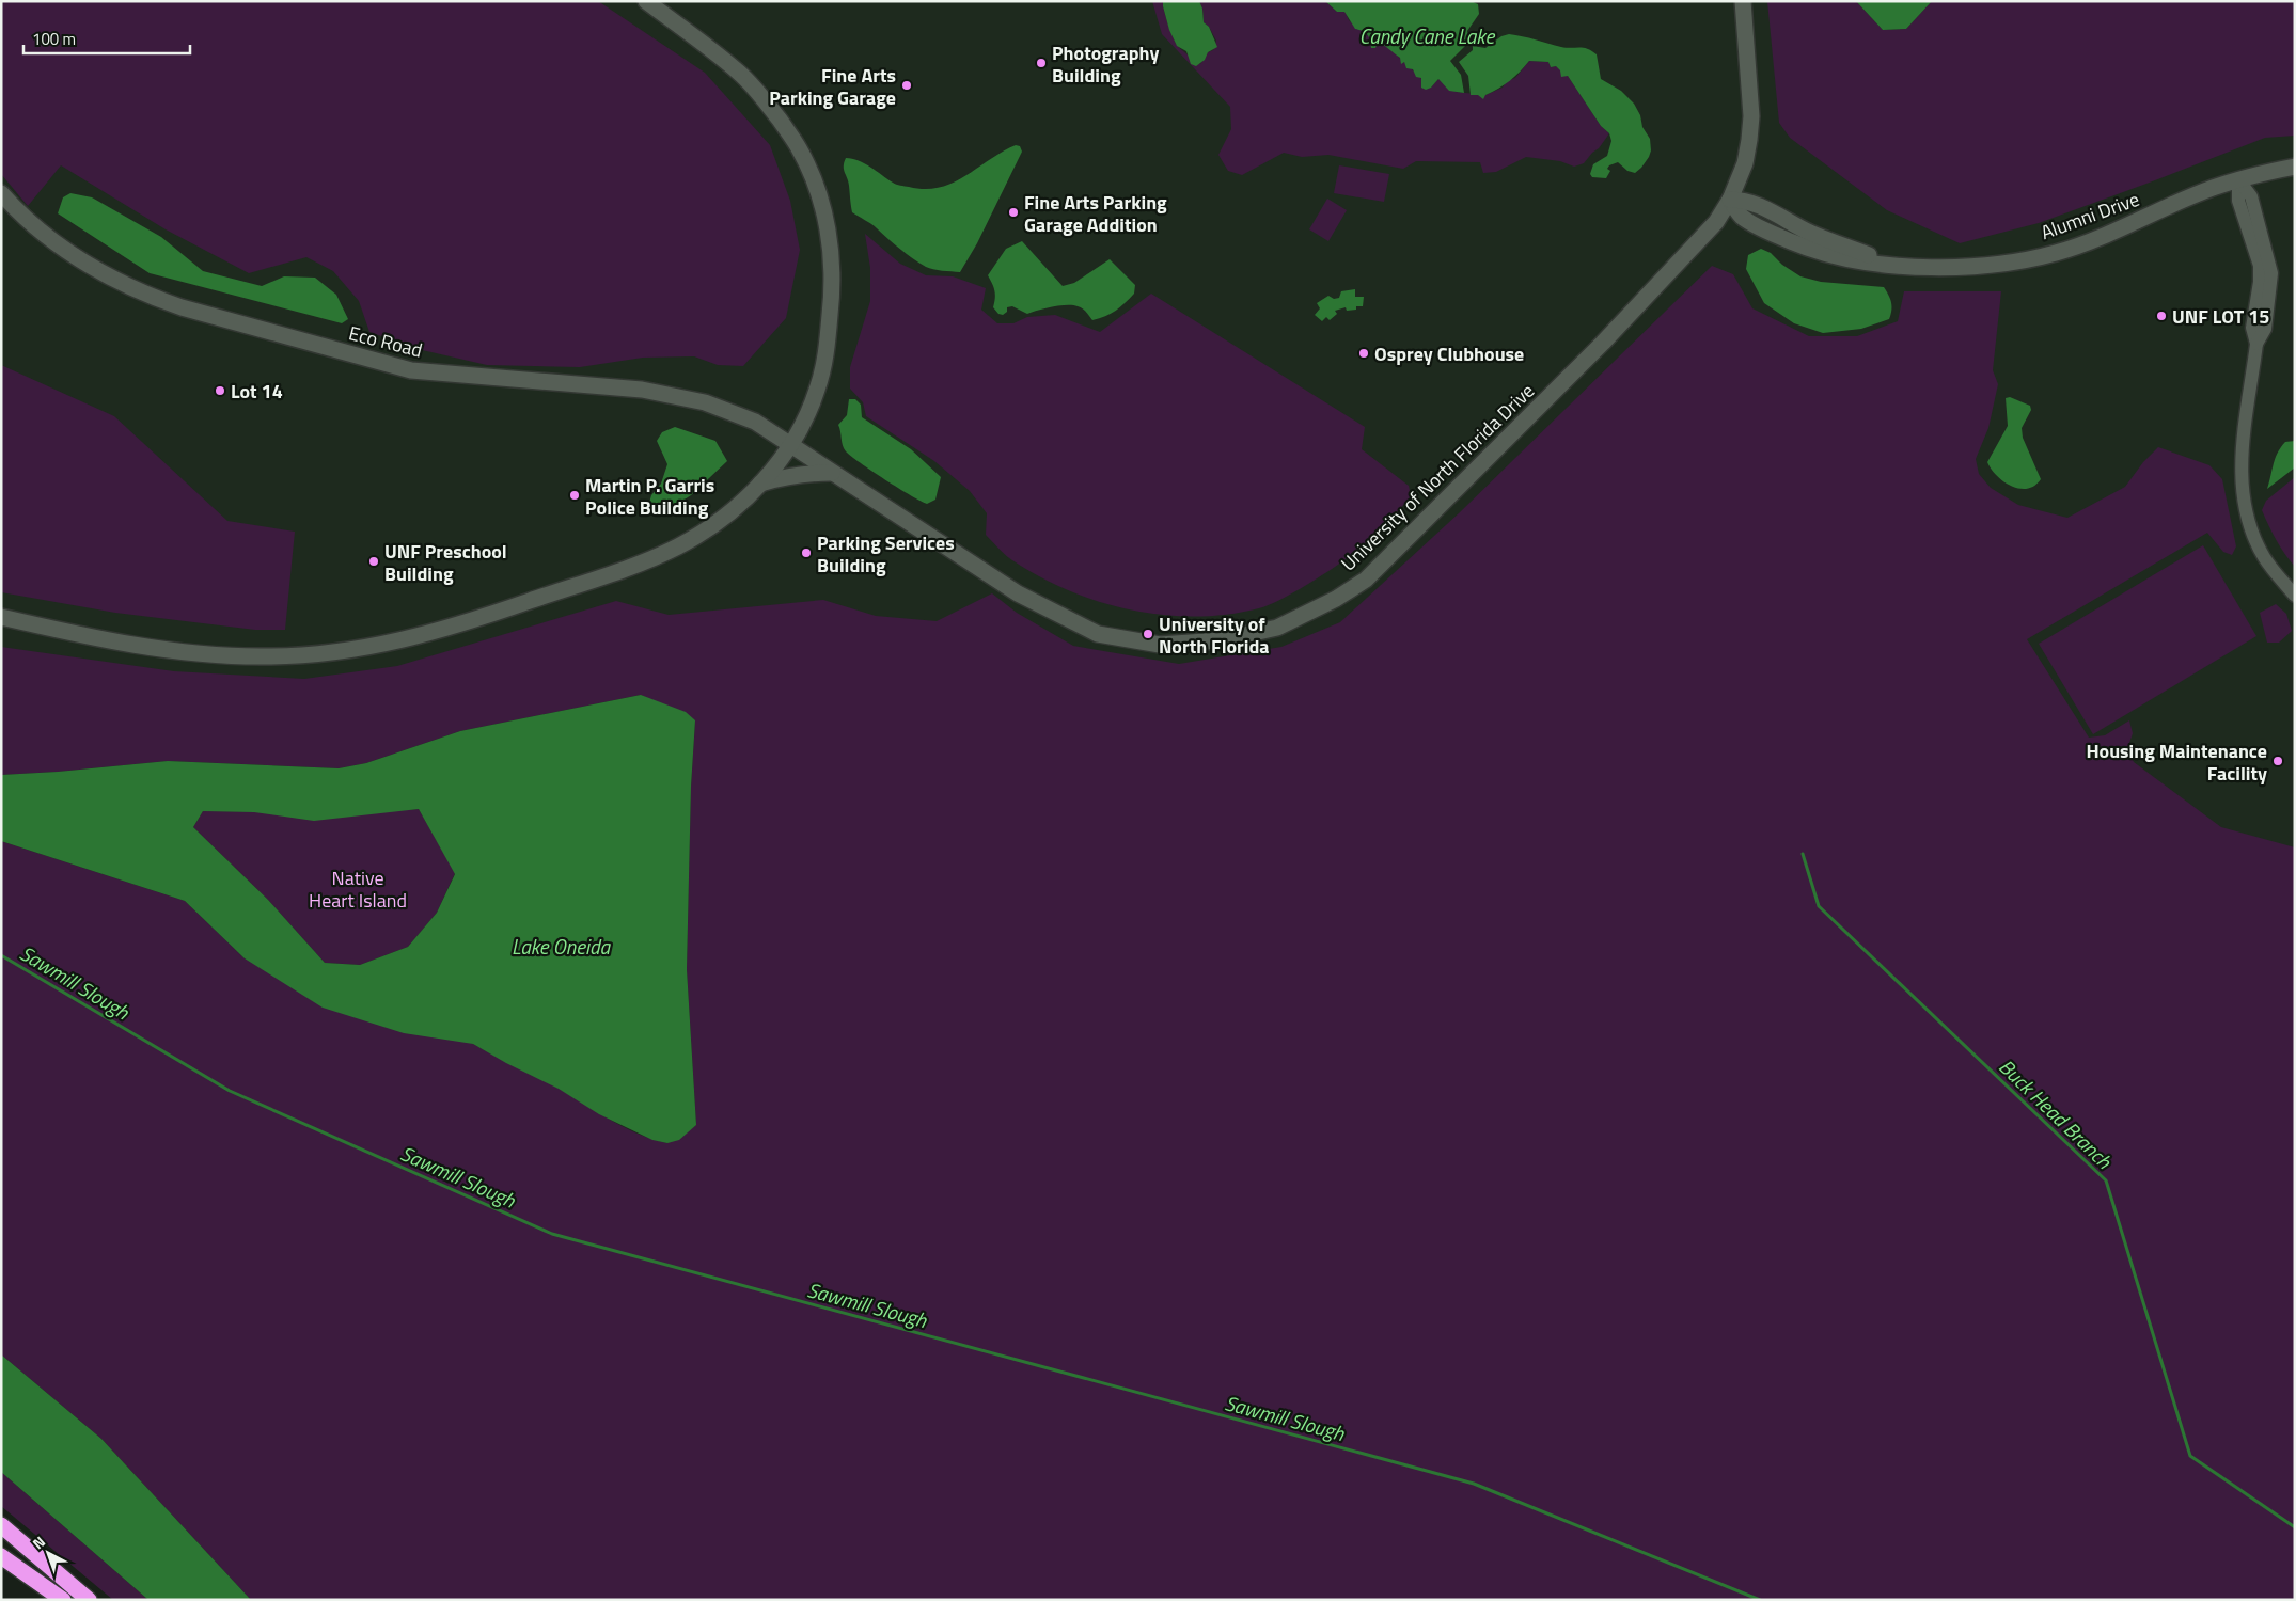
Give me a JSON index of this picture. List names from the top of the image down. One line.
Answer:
{"streets":{"street":["Alumni Drive","Eco Road","University of North Florida Drive"]},"crossings":[["Alumni Drive","University of North Florida Drive"],["Eco Road","University of North Florida Drive"]],"water":["Candy Cane Lake","Lake Oneida","Sawmill Slough","Buck Head Branch"],"parks":["Native Heart Island"],"places":["Photography Building","Fine Arts Parking Garage","Fine Arts Parking Garage Addition","UNF LOT 15","Osprey Clubhouse","Lot 14","Martin P. Garris Police Building","Parking Services Building","UNF Preschool Building","University of North Florida","Housing Maintenance Facility"],"scale_bar":"100 m","north":"top left"}
